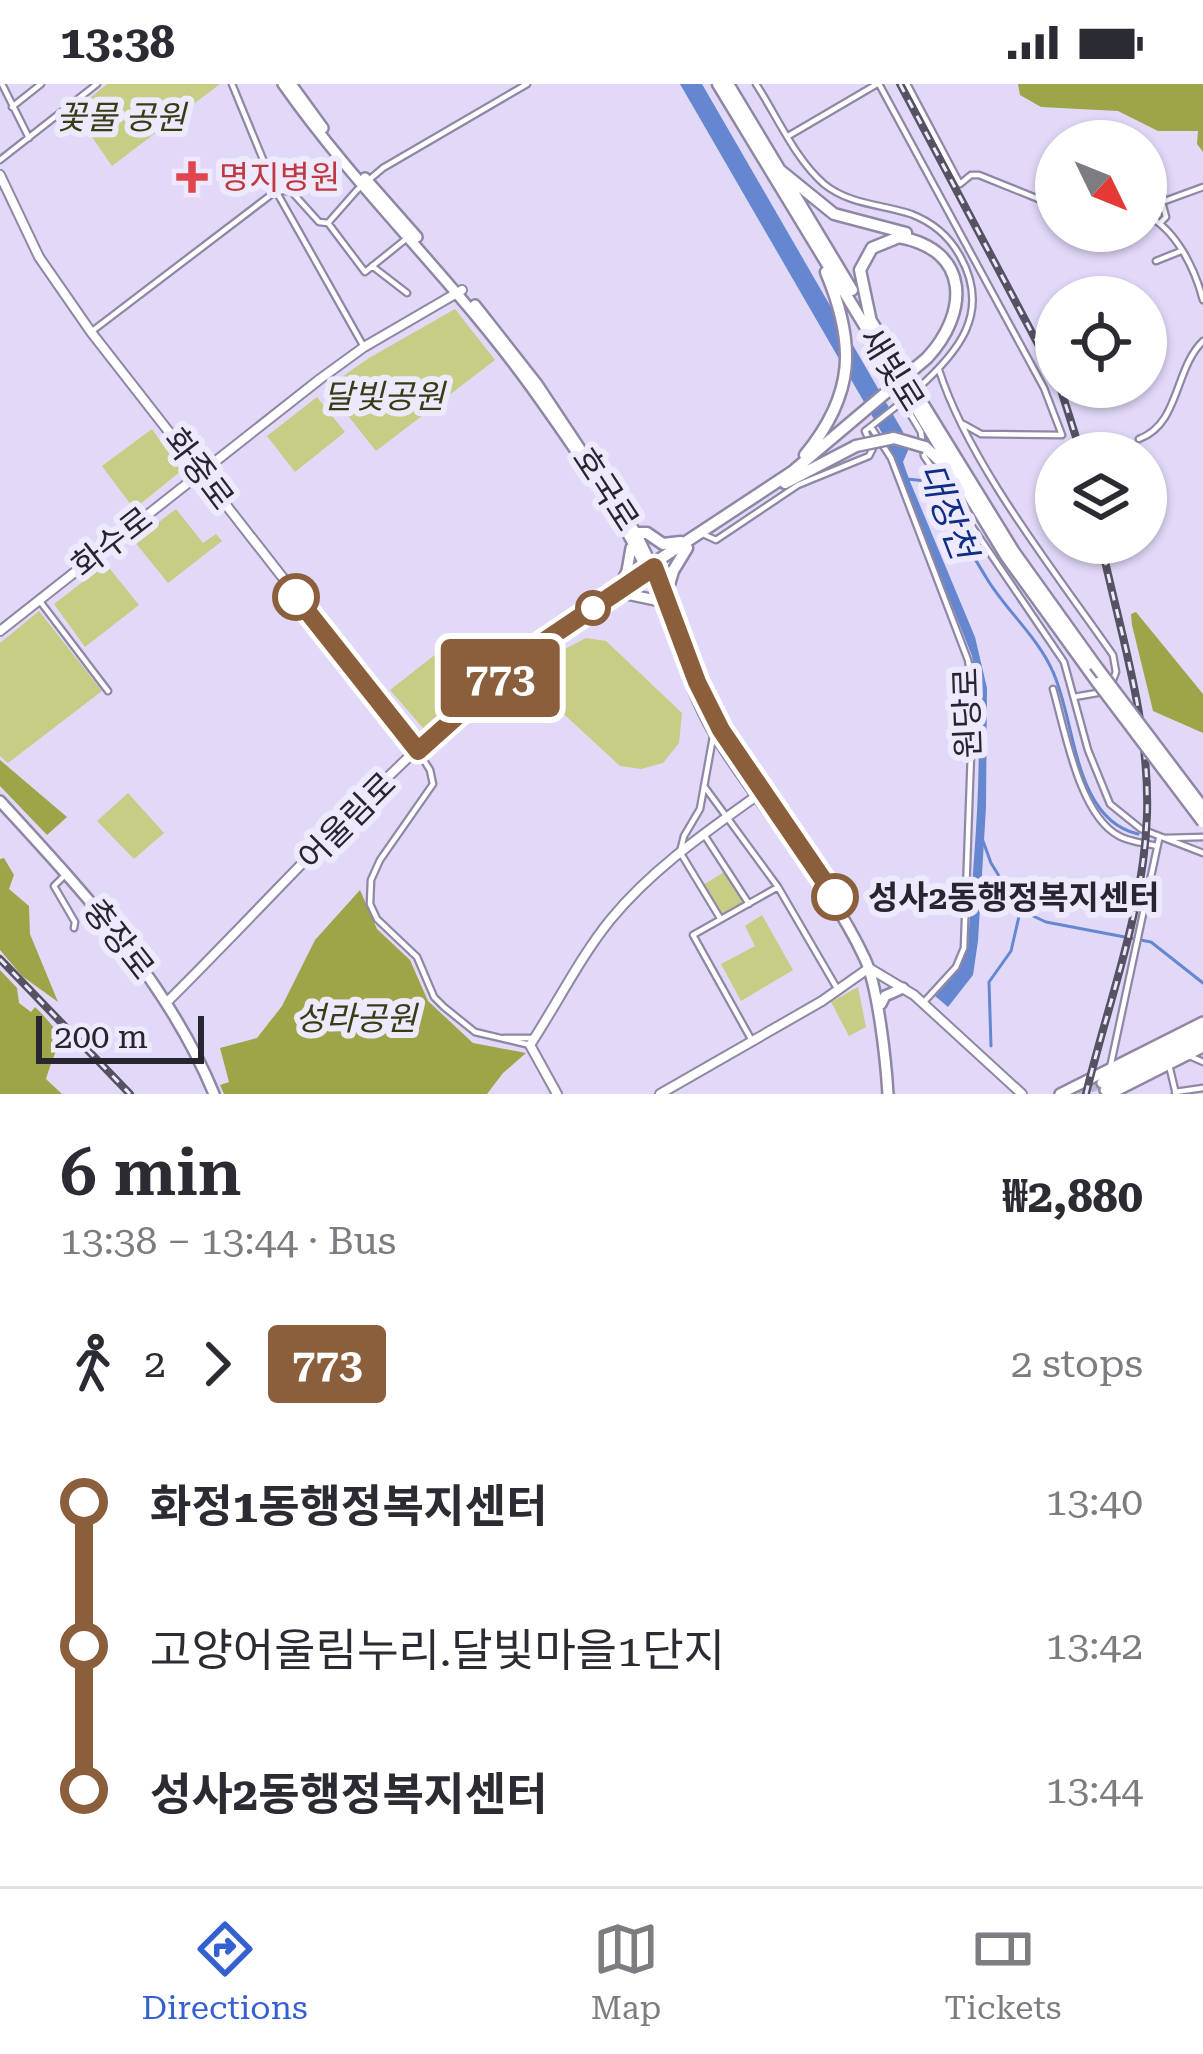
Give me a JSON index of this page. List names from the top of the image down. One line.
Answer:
{"streets":{"highway":["새빛로"],"main road":["화중로","호국로","화수로","어울림로","충장로"],"street":["원당로"]},"crossings":[["화중로","화수로"],["화중로","어울림로"],["호국로","화수로"],["호국로","어울림로"],["어울림로","충장로"]],"water":["대장천"],"parks":["꽃물 공원","달빛공원","성라공원"],"places":{"health":["명지병원"],"other":["성사2동행정복지센터"]},"lines":["bus line 773"],"scale_bar":"200 m","north":"bottom right","page":{"status":"13:38","on_map":"773","scale":"200 m","heading":["6 min","13:38 – 13:44 · Bus","₩2,880"],"legs":["2","773","2 stops"],"list":[{"name":"화정1동행정복지센터","value":"13:40"},{"name":"고양어울림누리.달빛마을1단지","value":"13:42"},{"name":"성사2동행정복지센터","value":"13:44"}],"tabs":["Directions","Map","Tickets"]}}
